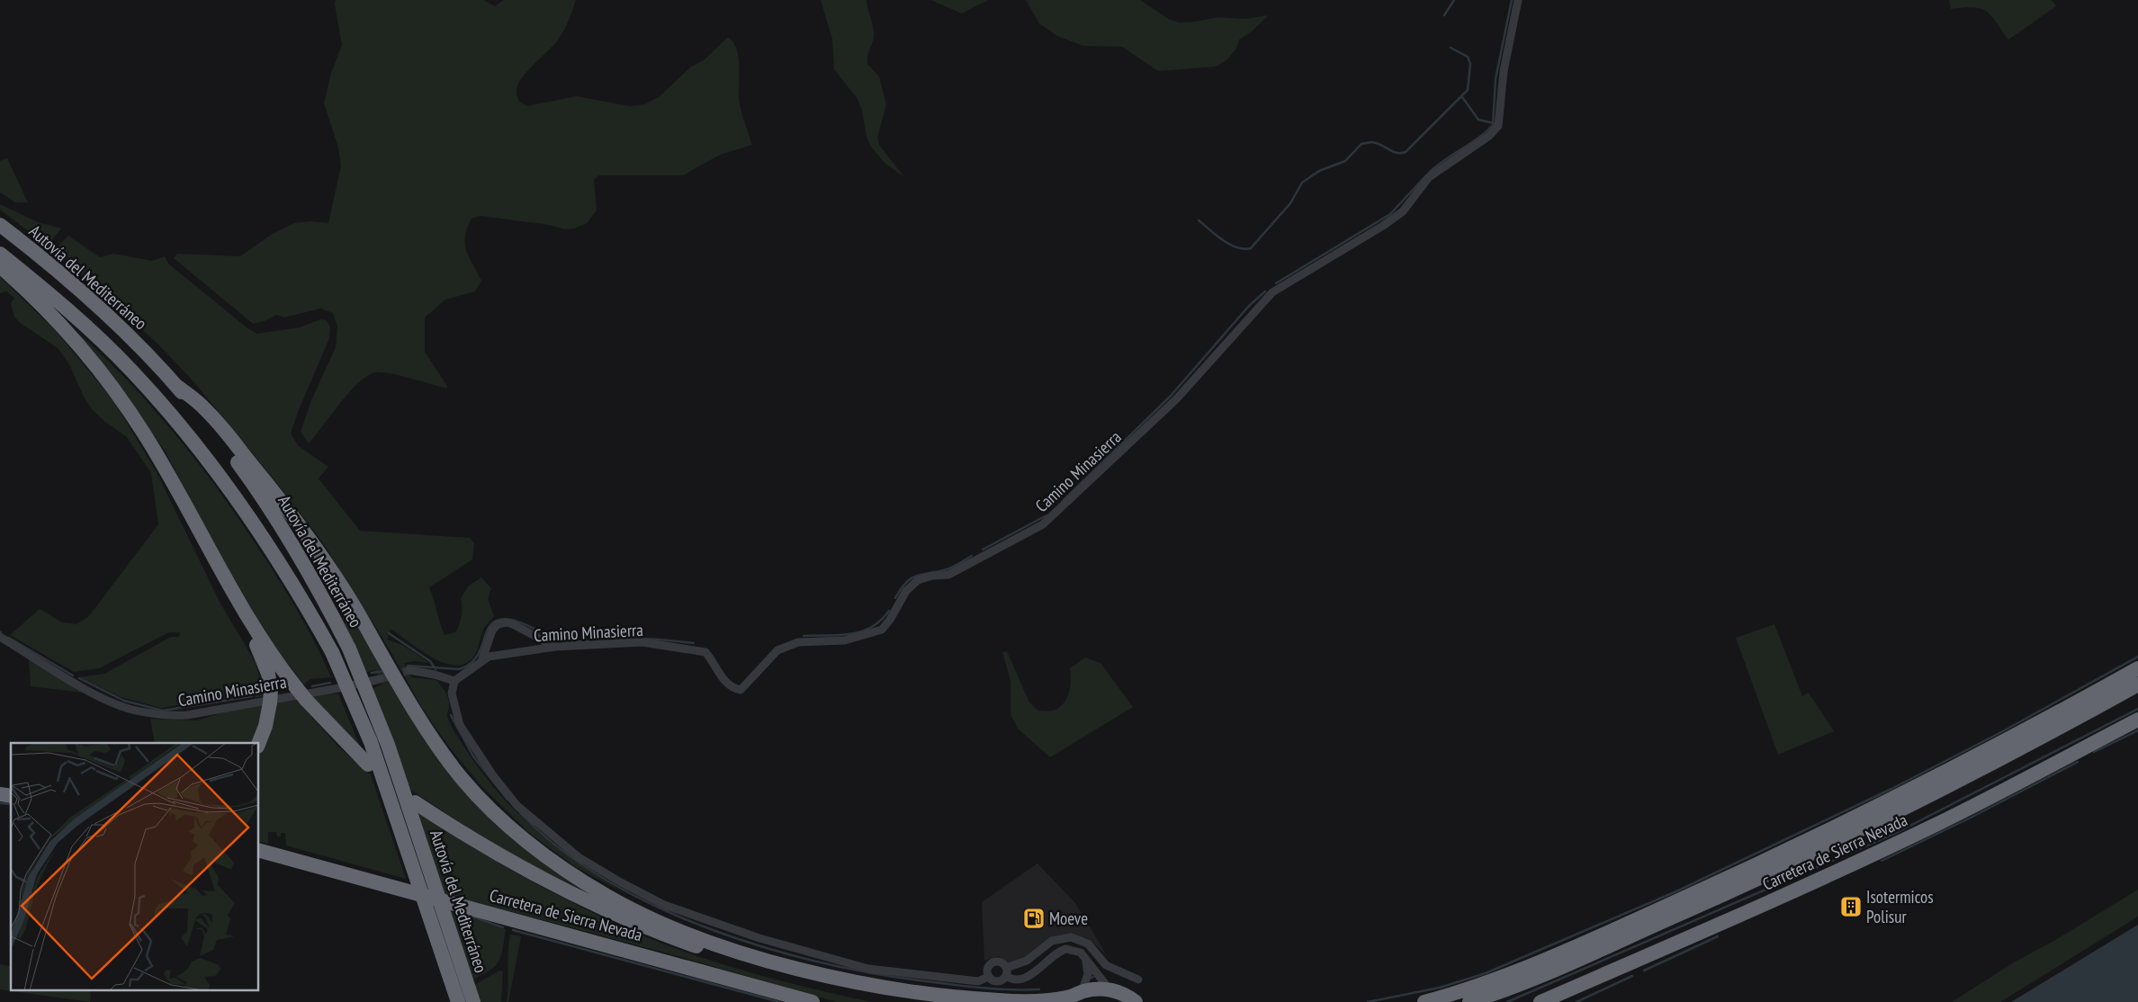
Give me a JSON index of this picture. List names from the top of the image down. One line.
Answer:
{"streets":{"highway":["Autovía del Mediterráneo","Carretera de Sierra Nevada"],"street":["Camino Minasierra"]},"places":{"building":["Isotermicos Polisur"],"fuel station":["Moeve"]}}
